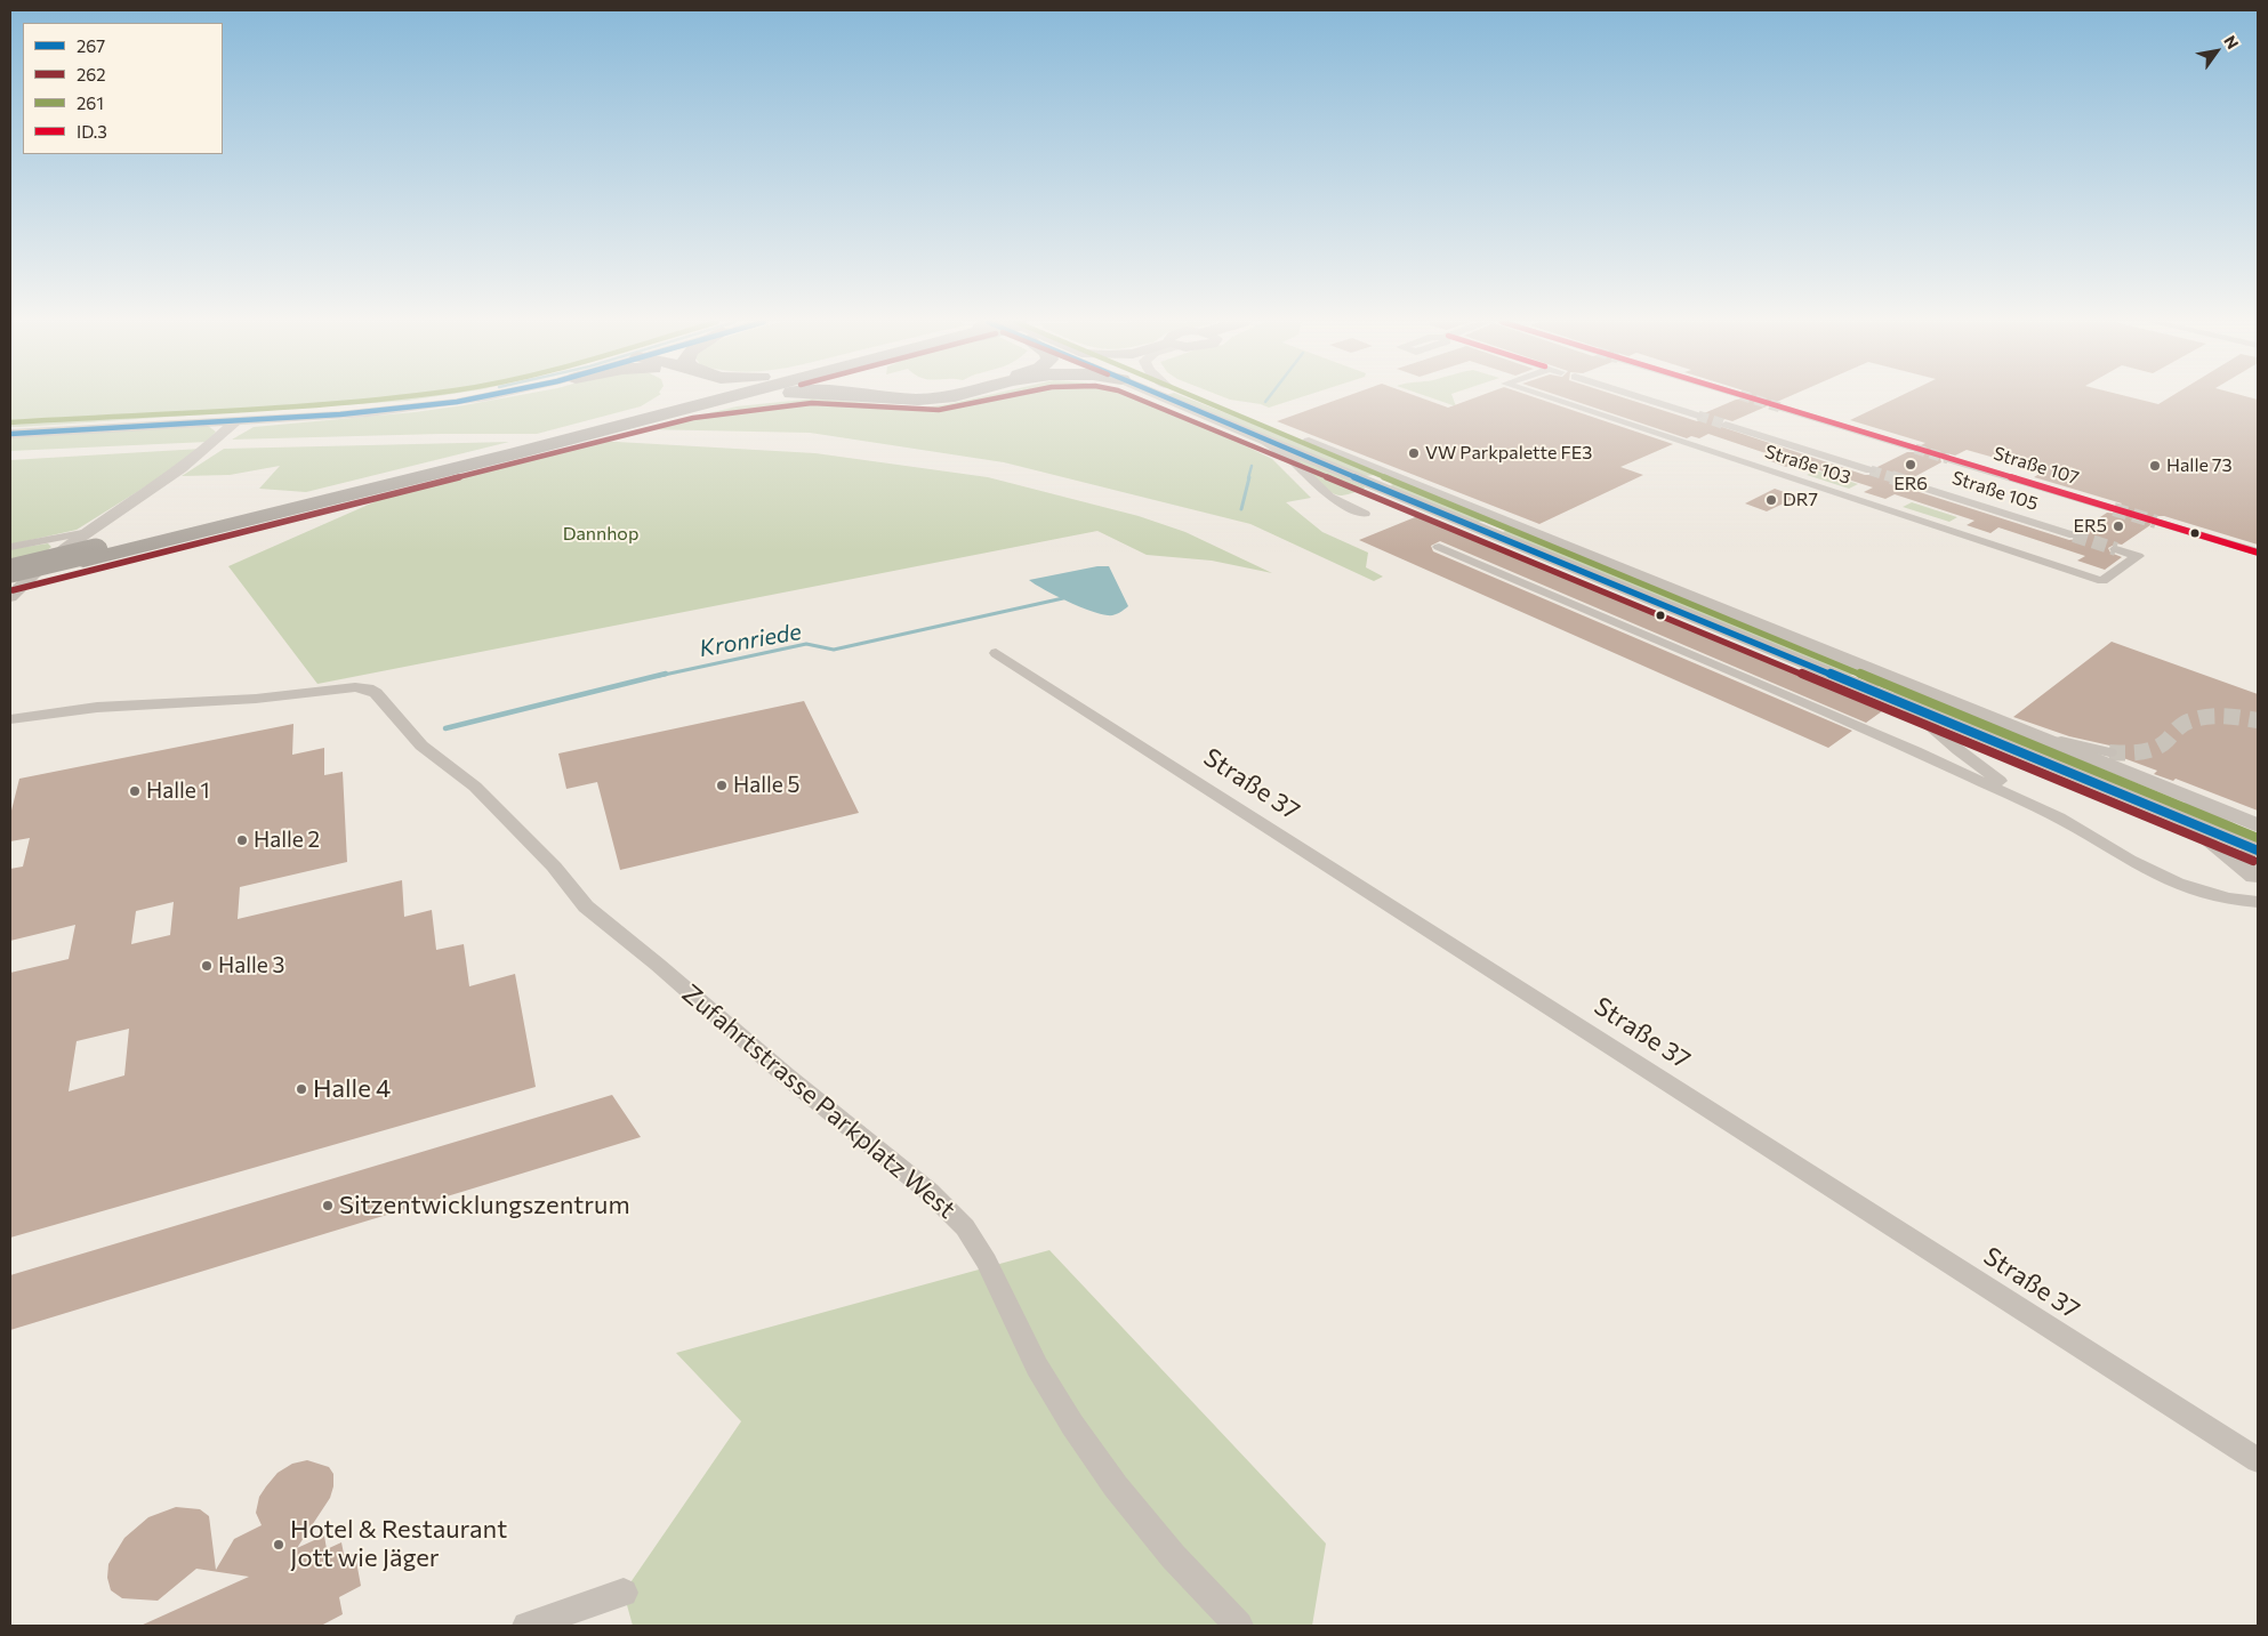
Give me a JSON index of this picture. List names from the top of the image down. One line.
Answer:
{"streets":{"street":["Straße 103","Straße 107","Straße 105","Straße 37","Zufahrtstrasse Parkplatz West"]},"water":["Kronriede"],"parks":["Dannhop"],"places":["VW Parkpalette FE3","ER6","Halle 73","DR7","ER5","Halle 5","Halle 1","Halle 2","Halle 3","Halle 4","Sitzentwicklungszentrum","Hotel & Restaurant Jott wie Jäger"],"lines":["transit line 267","transit line 262","transit line 261","transit line ID.3"],"legend":["267","262","261","ID.3"],"north":"top right"}
